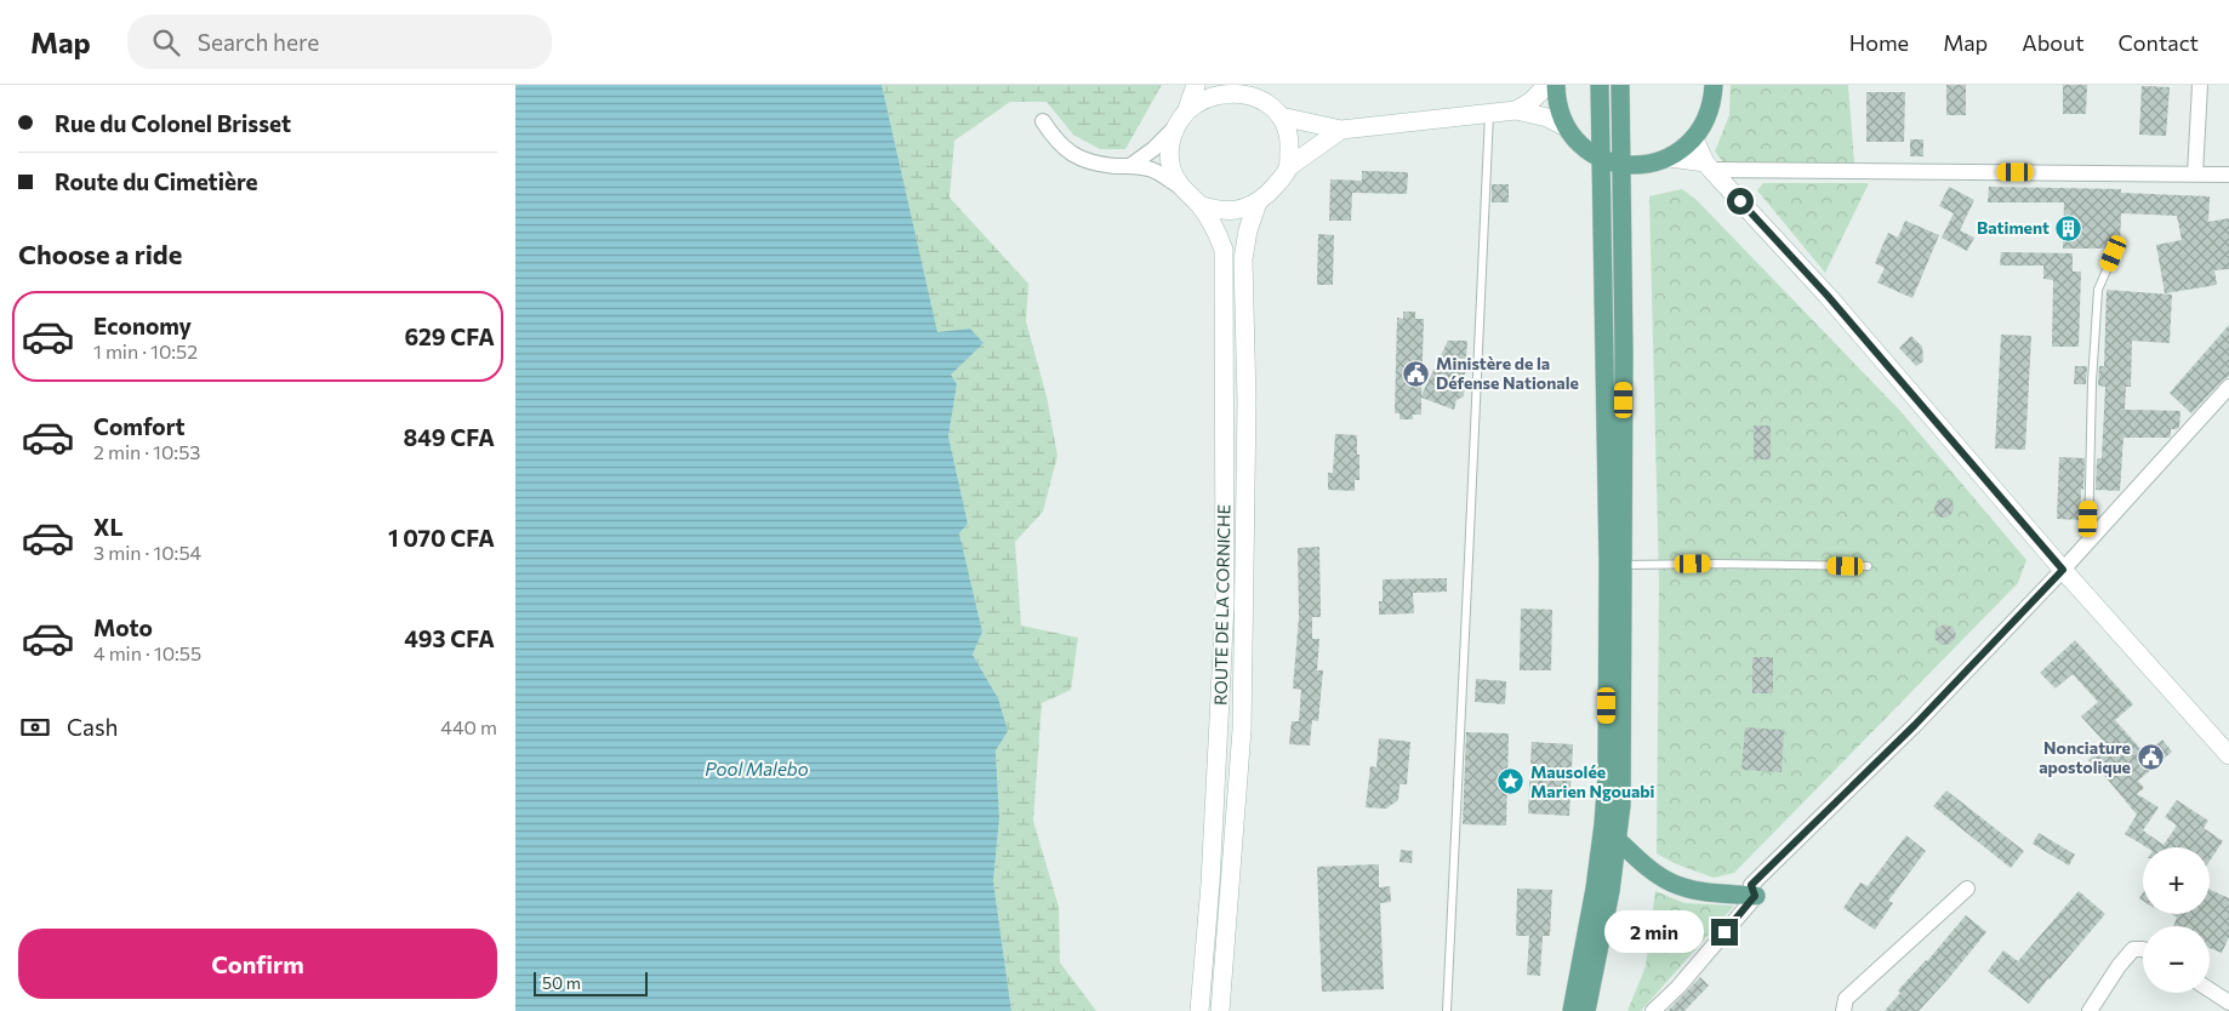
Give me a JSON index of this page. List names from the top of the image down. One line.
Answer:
{"streets":{"main road":["ROUTE DE LA CORNICHE"]},"water":["Pool Malebo"],"places":{"building":["Batiment"],"public building":["Ministère de la Défense Nationale","Nonciature apostolique"],"place":["Mausolée Marien Ngouabi"]},"scale_bar":"50 m","page":{"header":"Map","search":"Search here","nav":["Home","Map","About","Contact"],"banner":["Rue du Colonel Brisset","Route du Cimetière"],"heading":"Choose a ride","list":[{"name":"Economy","note":"1 min · 10:52","value":"629 CFA"},{"name":"Comfort","note":"2 min · 10:53","value":"849 CFA"},{"name":"XL","note":"3 min · 10:54","value":"1 070 CFA"},{"name":"Moto","note":"4 min · 10:55","value":"493 CFA"}],"pay":["Cash","440 m"],"map_buttons":["+","−"],"bubble":"2 min","buttons":"Confirm","scale":"50 m"}}
